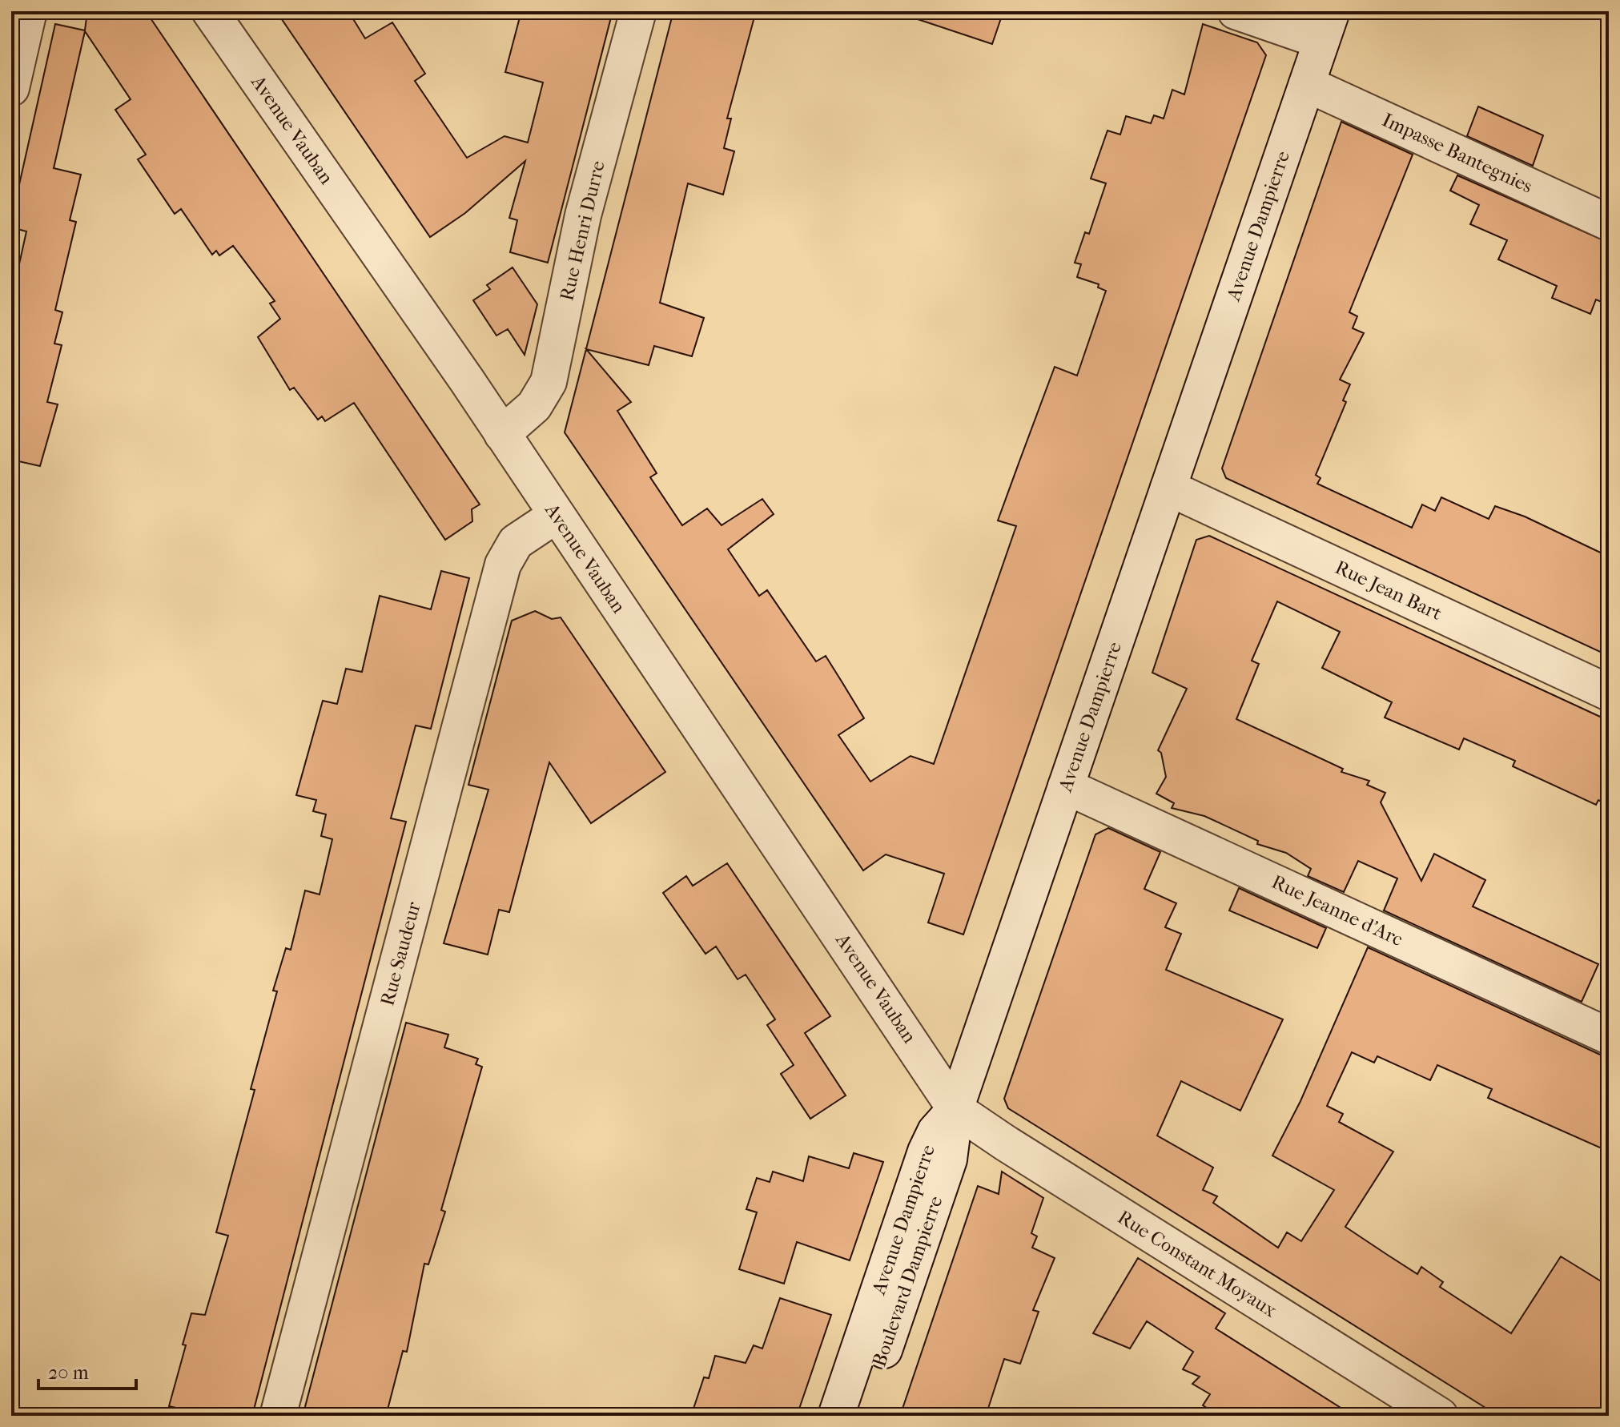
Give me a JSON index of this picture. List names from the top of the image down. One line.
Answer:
{"streets":{"street":["Avenue Vauban","Impasse Bantegnies","Avenue Dampierre","Rue Henri Durre","Rue Jean Bart","Rue Jeanne d'Arc","Rue Saudeur","Rue Constant Moyaux","Boulevard Dampierre"]},"crossings":[["Avenue Vauban","Avenue Dampierre"],["Avenue Vauban","Rue Henri Durre"],["Avenue Vauban","Rue Saudeur"],["Avenue Vauban","Rue Constant Moyaux"],["Avenue Vauban","Boulevard Dampierre"],["Impasse Bantegnies","Avenue Dampierre"],["Avenue Dampierre","Rue Jean Bart"],["Avenue Dampierre","Rue Jeanne d'Arc"],["Avenue Dampierre","Rue Constant Moyaux"],["Avenue Dampierre","Boulevard Dampierre"],["Rue Constant Moyaux","Boulevard Dampierre"]],"scale_bar":"20 m"}
